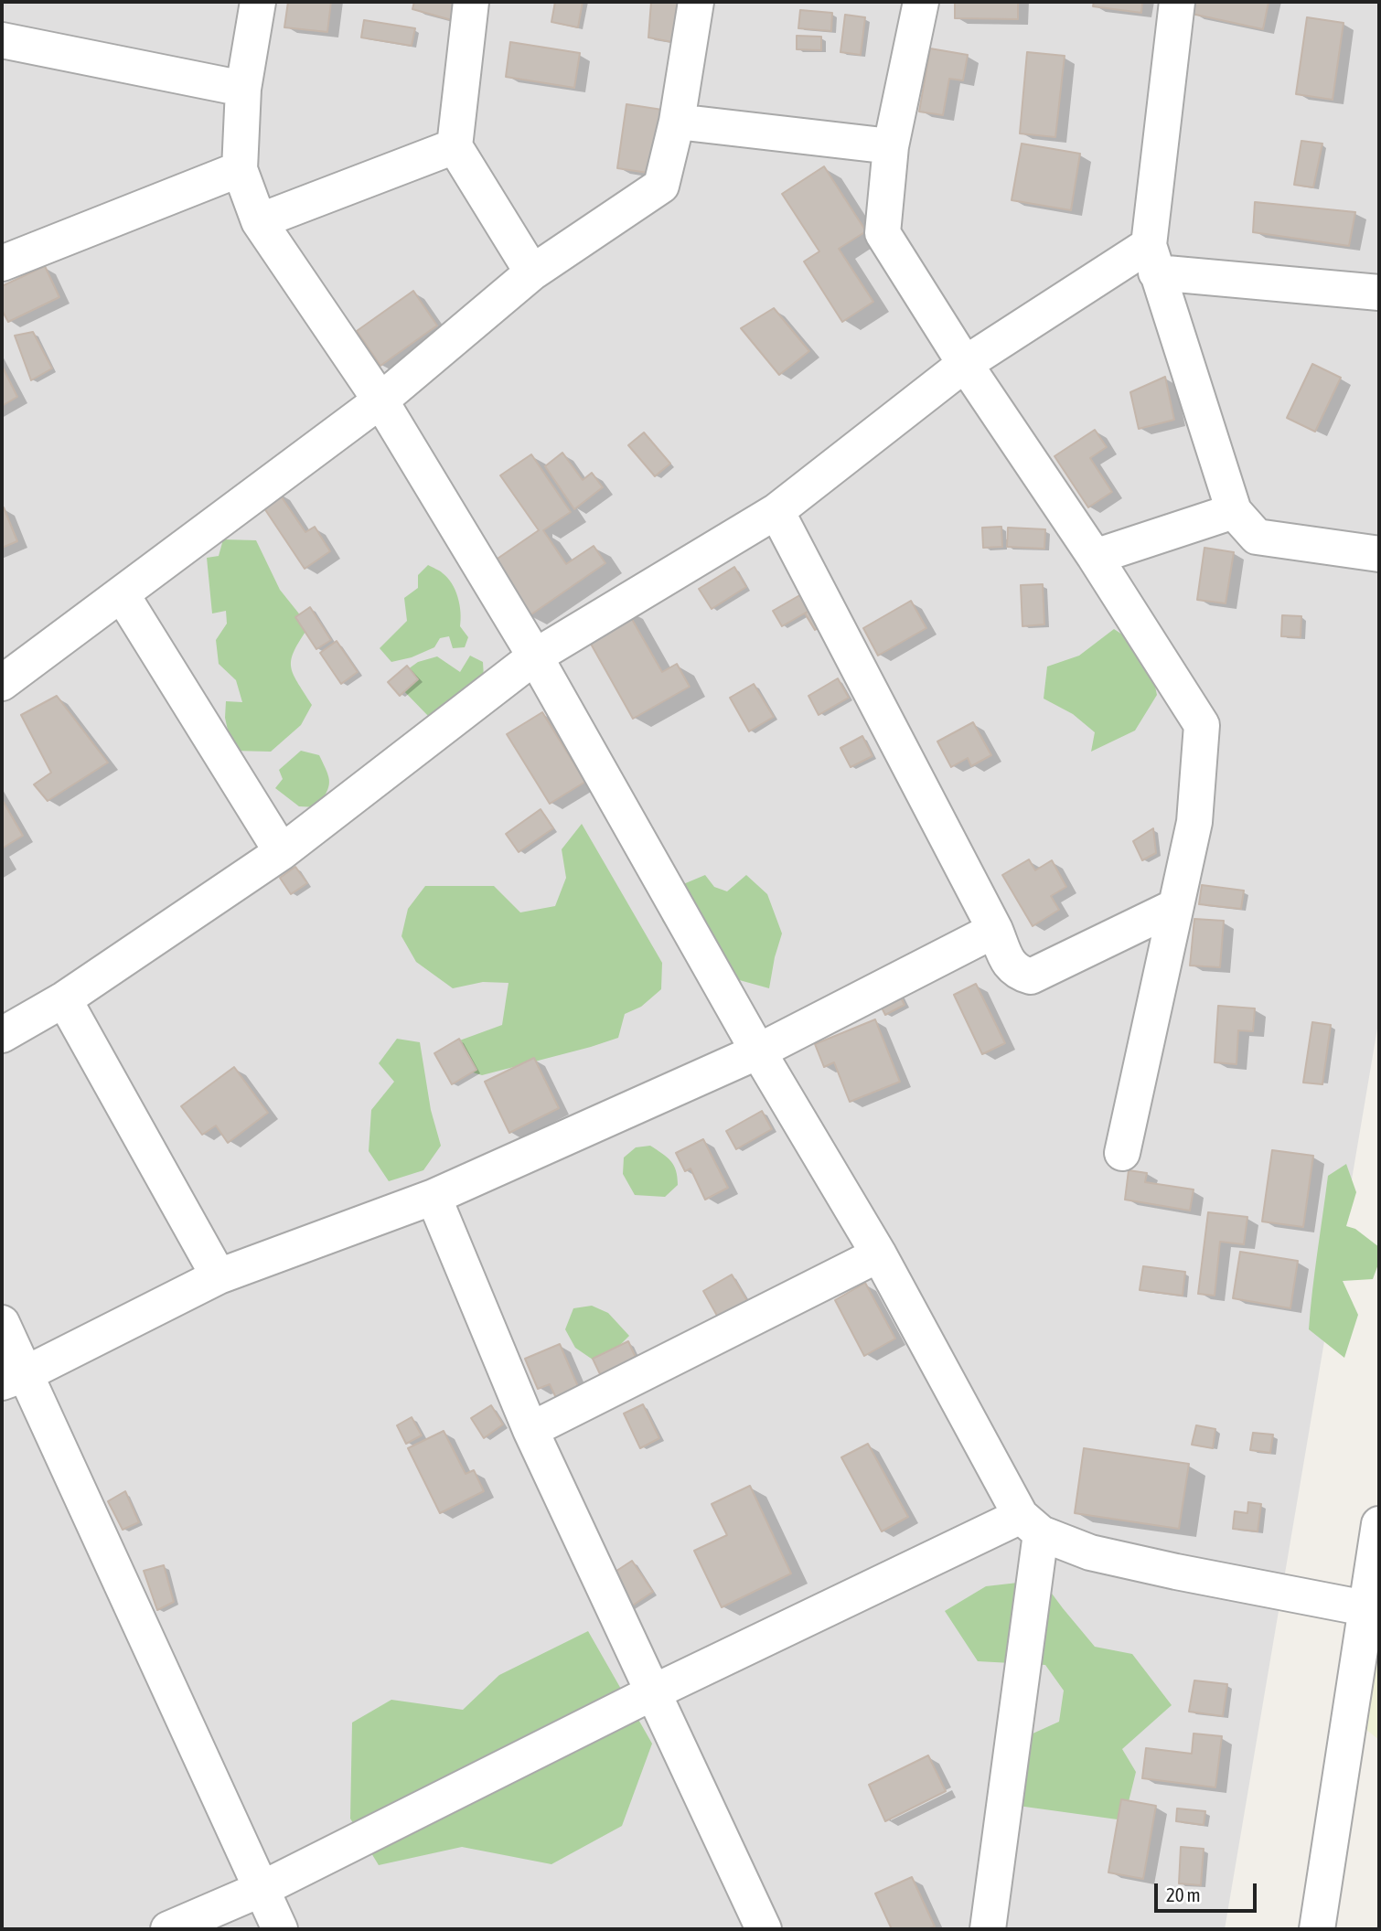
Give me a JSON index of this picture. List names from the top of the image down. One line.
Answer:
{"scale_bar":"20 m"}
